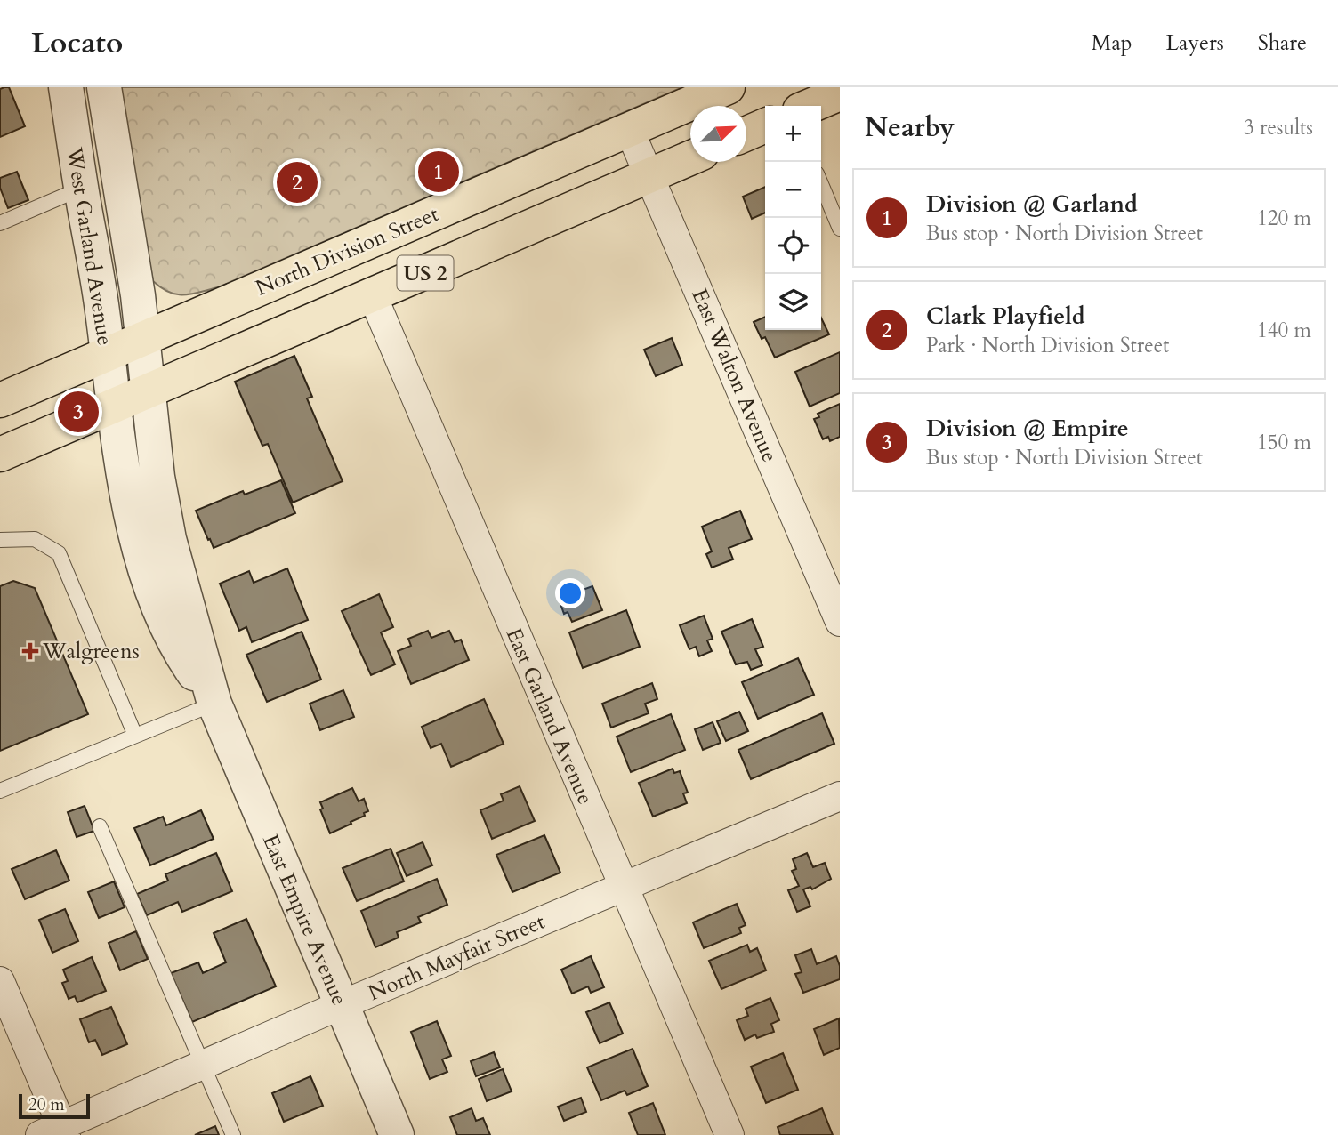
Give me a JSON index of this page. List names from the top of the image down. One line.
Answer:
{"streets":{"main road":["North Division Street","US 2"],"street":["West Garland Avenue","East Walton Avenue","East Garland Avenue","East Empire Avenue","North Mayfair Street"]},"crossings":[["West Garland Avenue","North Division Street"],["West Garland Avenue","US 2"],["West Garland Avenue","East Empire Avenue"],["North Division Street","East Walton Avenue"],["US 2","East Walton Avenue"],["US 2","East Garland Avenue"],["US 2","East Empire Avenue"],["East Garland Avenue","North Mayfair Street"],["East Empire Avenue","North Mayfair Street"]],"places":{"health":["Walgreens"]},"scale_bar":"20 m","north":"top right","page":{"header":"Locato","nav":["Map","Layers","Share"],"heading":["Nearby","3 results"],"map_buttons":["+","−"],"pins":["1","2","3"],"list":[{"mark":"1","name":"Division @ Garland","note":"Bus stop · North Division Street","value":"120 m"},{"mark":"2","name":"Clark Playfield","note":"Park · North Division Street","value":"140 m"},{"mark":"3","name":"Division @ Empire","note":"Bus stop · North Division Street","value":"150 m"}],"scale":"20 m"}}
